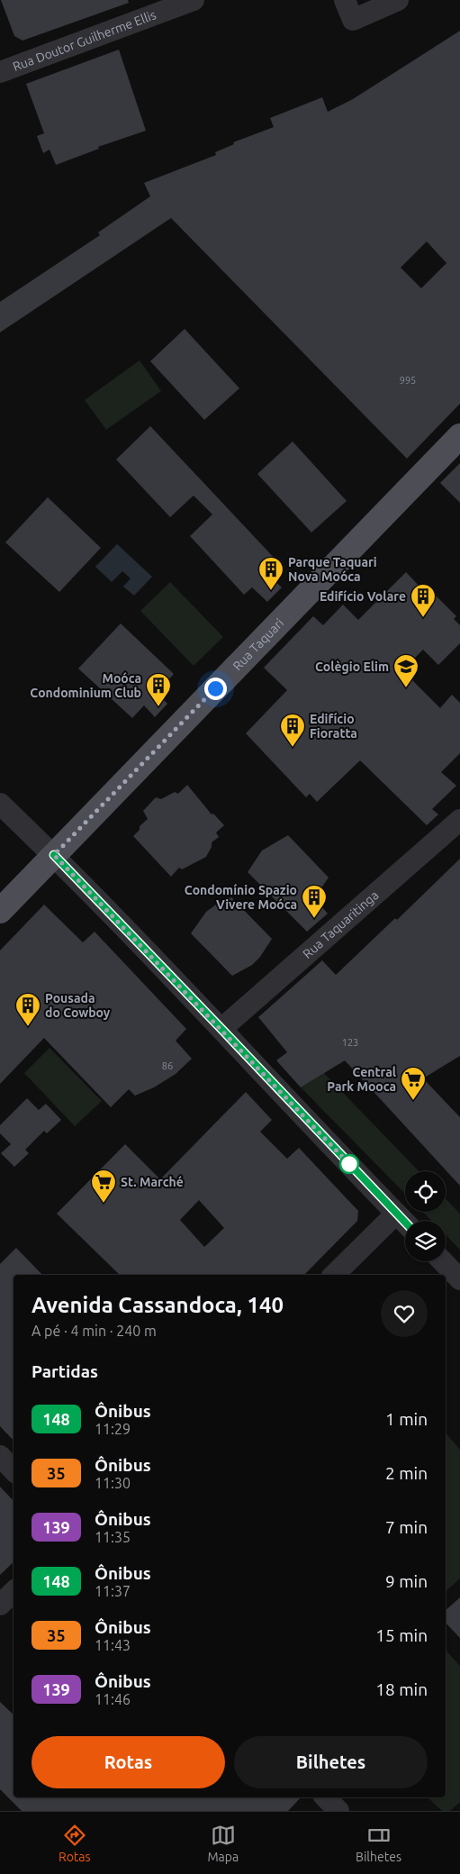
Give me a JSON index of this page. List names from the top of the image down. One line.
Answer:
{"streets":{"main road":["Rua Taquari"],"street":["Rua Doutor Guilherme Ellis","Rua Taquaritinga"]},"places":{"building":["Parque Taquari Nova Moóca","Edifício Volare","Moóca Condominium Club","Edifício Fioratta","Condomínio Spazio Vivere Moóca","Pousada do Cowboy"],"school or university":["Colègio Elim"],"supermarket":["Central Park Mooca","St. Marché"]},"lines":["bus line 148"],"house_numbers":["995","123","86"],"page":{"heading":[["Avenida Cassandoca, 140","A pé · 4 min · 240 m"],"Partidas"],"list":[{"mark":"148","name":"Ônibus","note":"11:29","value":"1 min"},{"mark":"35","name":"Ônibus","note":"11:30","value":"2 min"},{"mark":"139","name":"Ônibus","note":"11:35","value":"7 min"},{"mark":"148","name":"Ônibus","note":"11:37","value":"9 min"},{"mark":"35","name":"Ônibus","note":"11:43","value":"15 min"},{"mark":"139","name":"Ônibus","note":"11:46","value":"18 min"}],"buttons":["Rotas","Bilhetes"],"tabs":["Rotas","Mapa","Bilhetes"]}}
